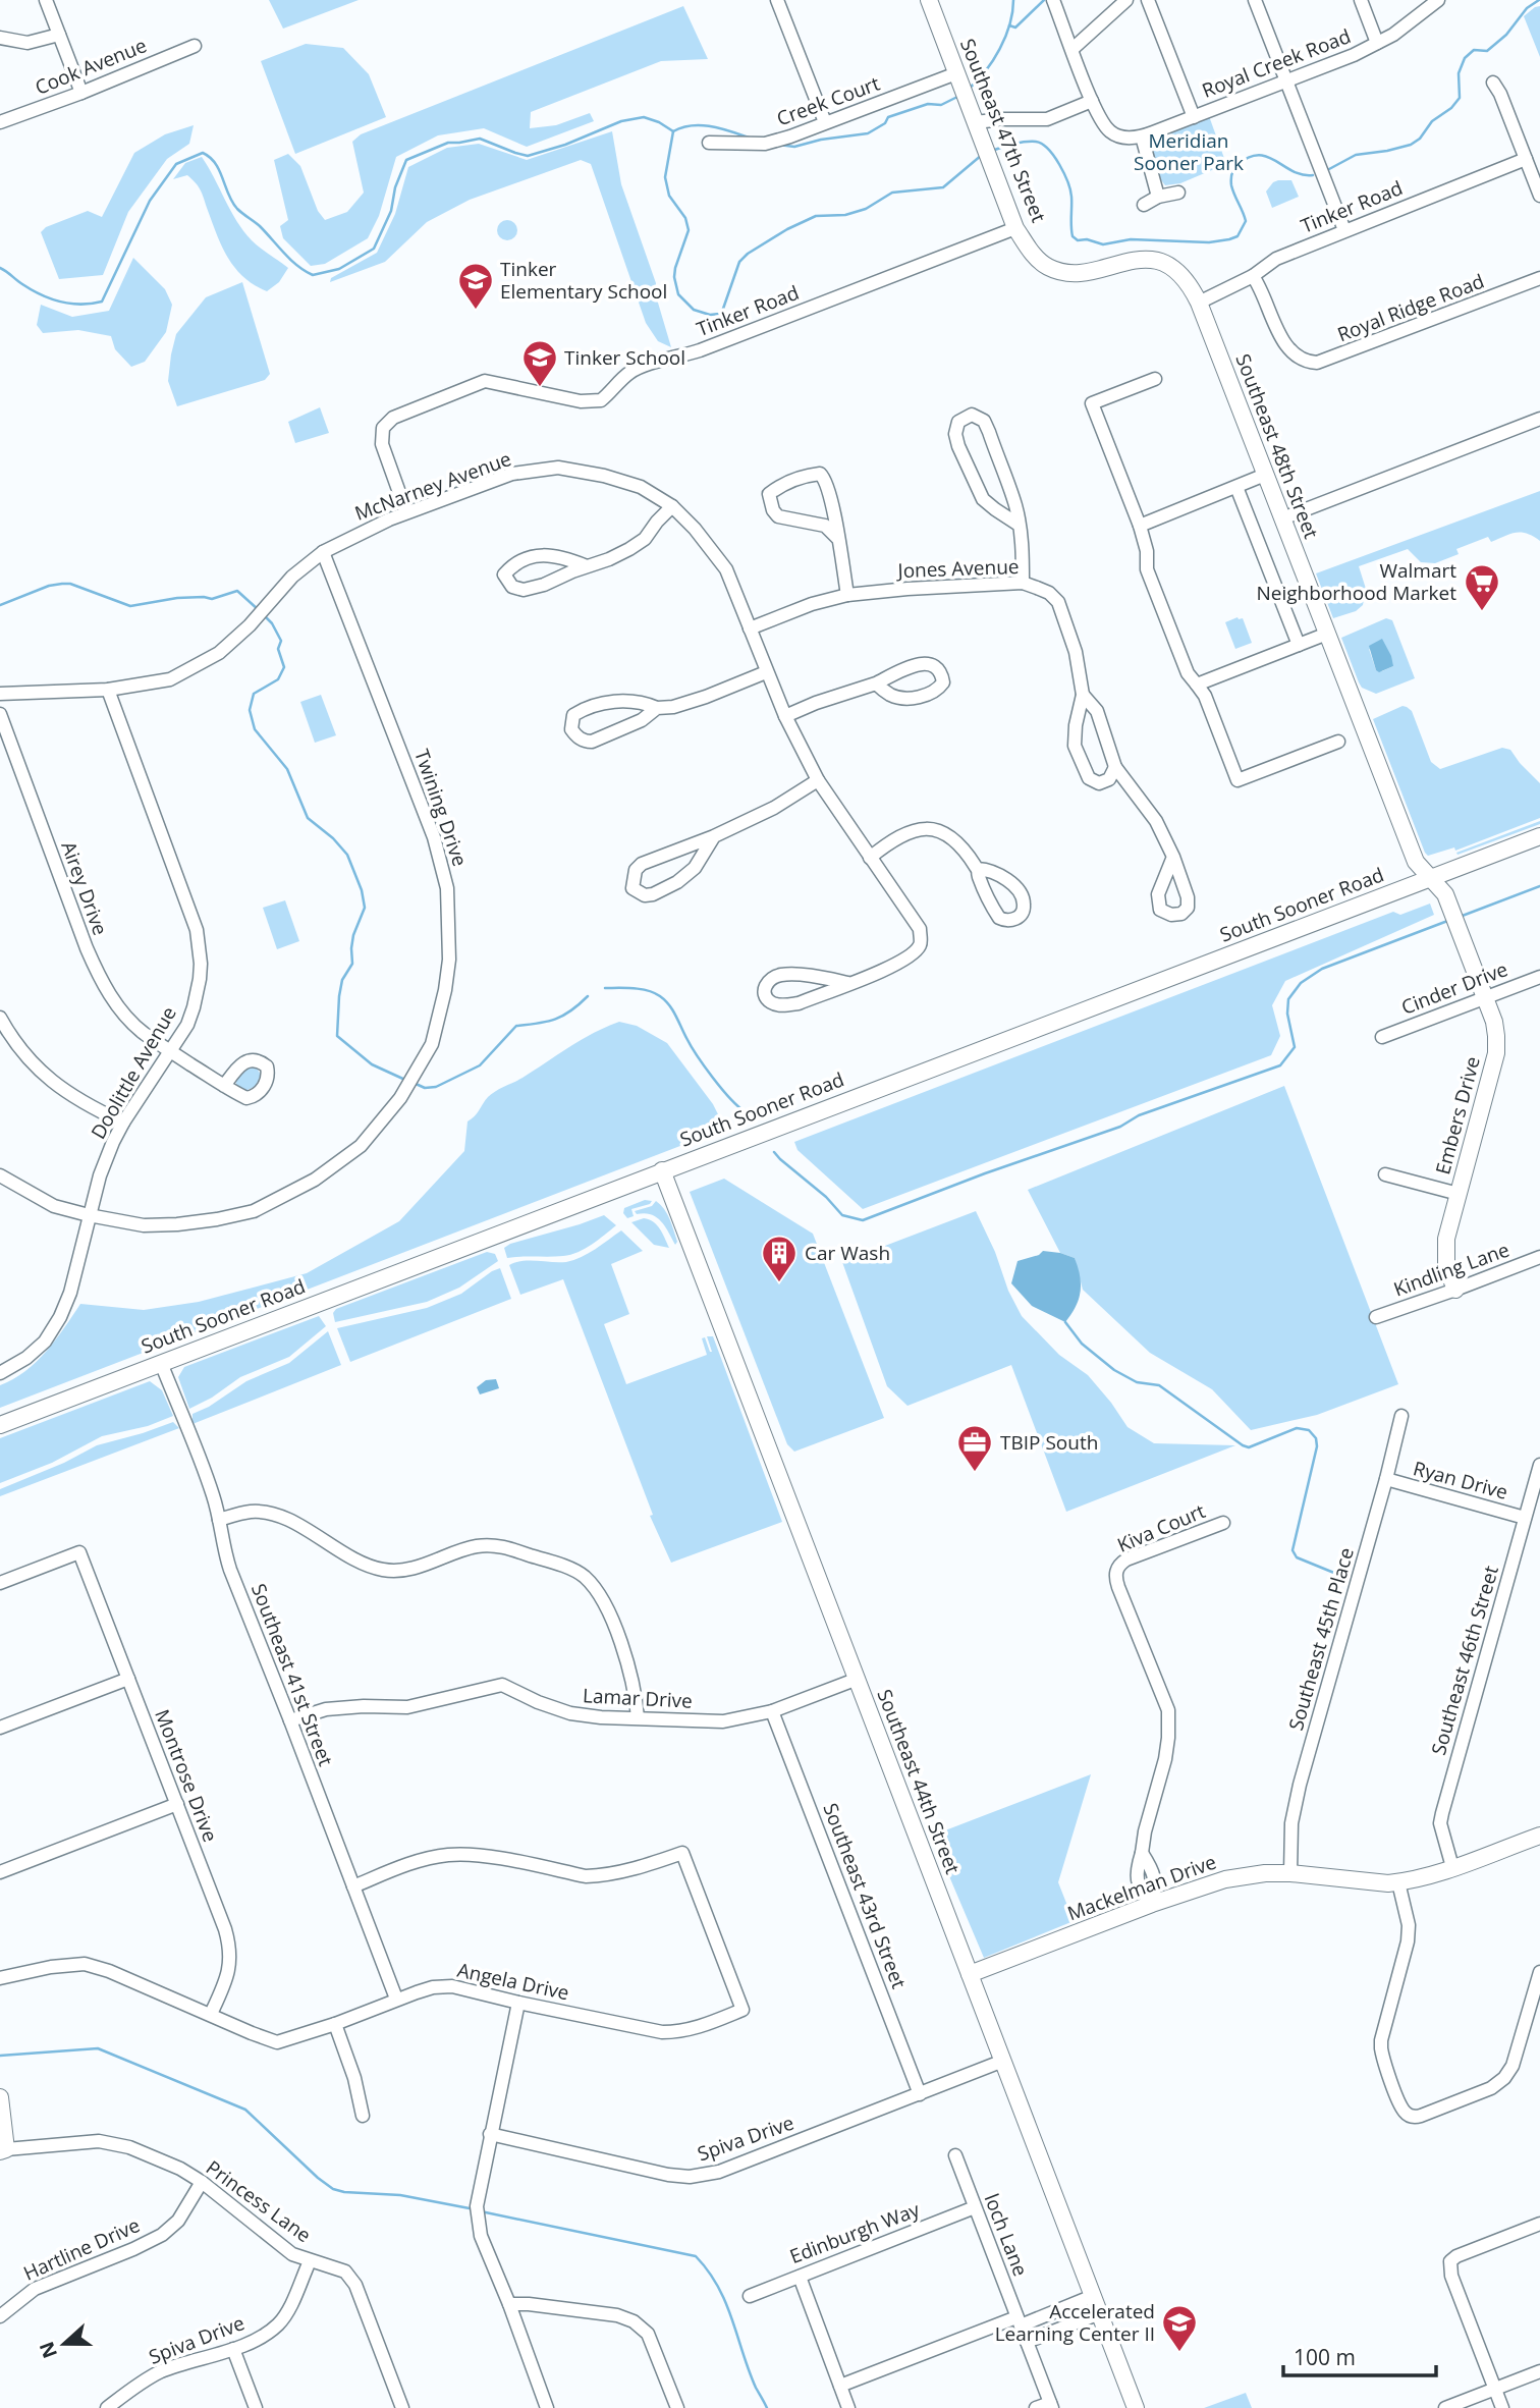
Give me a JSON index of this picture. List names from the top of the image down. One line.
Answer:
{"streets":{"main road":["Southeast 47th Street","Southeast 48th Street","South Sooner Road","Embers Drive","Southeast 44th Street","Mackelman Drive"],"street":["Royal Creek Road","Cook Avenue","Creek Court","Tinker Road","Royal Ridge Road","McNarney Avenue","Jones Avenue","Twining Drive","Airey Drive","Cinder Drive","Doolittle Avenue","Kindling Lane","Ryan Drive","Kiva Court","Southeast 45th Place","Southeast 46th Street","Southeast 41st Street","Lamar Drive","Montrose Drive","Southeast 43rd Street","Angela Drive","Spiva Drive","Princess Lane","Edinburgh Way","loch Lane","Hartline Drive"]},"crossings":[["Creek Court","Southeast 47th Street"],["Southeast 47th Street","Tinker Road"],["Southeast 47th Street","Southeast 48th Street"],["Tinker Road","Royal Ridge Road"],["Tinker Road","Southeast 48th Street"],["Tinker Road","McNarney Avenue"],["Southeast 48th Street","South Sooner Road"],["Southeast 48th Street","Embers Drive"],["McNarney Avenue","Jones Avenue"],["McNarney Avenue","Twining Drive"],["McNarney Avenue","Doolittle Avenue"],["Twining Drive","Doolittle Avenue"],["Airey Drive","Doolittle Avenue"],["South Sooner Road","Embers Drive"],["South Sooner Road","Southeast 41st Street"],["South Sooner Road","Southeast 44th Street"],["Cinder Drive","Embers Drive"],["Embers Drive","Kindling Lane"],["Ryan Drive","Southeast 45th Place"],["Ryan Drive","Southeast 46th Street"],["Southeast 45th Place","Mackelman Drive"],["Southeast 46th Street","Mackelman Drive"],["Southeast 41st Street","Lamar Drive"],["Southeast 41st Street","Angela Drive"],["Lamar Drive","Southeast 44th Street"],["Lamar Drive","Southeast 43rd Street"],["Montrose Drive","Angela Drive"],["Southeast 44th Street","Mackelman Drive"],["Southeast 44th Street","Spiva Drive"],["Southeast 43rd Street","Spiva Drive"],["Spiva Drive","Princess Lane"],["Princess Lane","Hartline Drive"],["Edinburgh Way","loch Lane"]],"parks":["Meridian Sooner Park"],"places":{"school or university":["Tinker Elementary School","Tinker School","Accelerated Learning Center II"],"supermarket":["Walmart Neighborhood Market"],"building":["Car Wash"],"office":["TBIP South"]},"scale_bar":"100 m","north":"left"}
